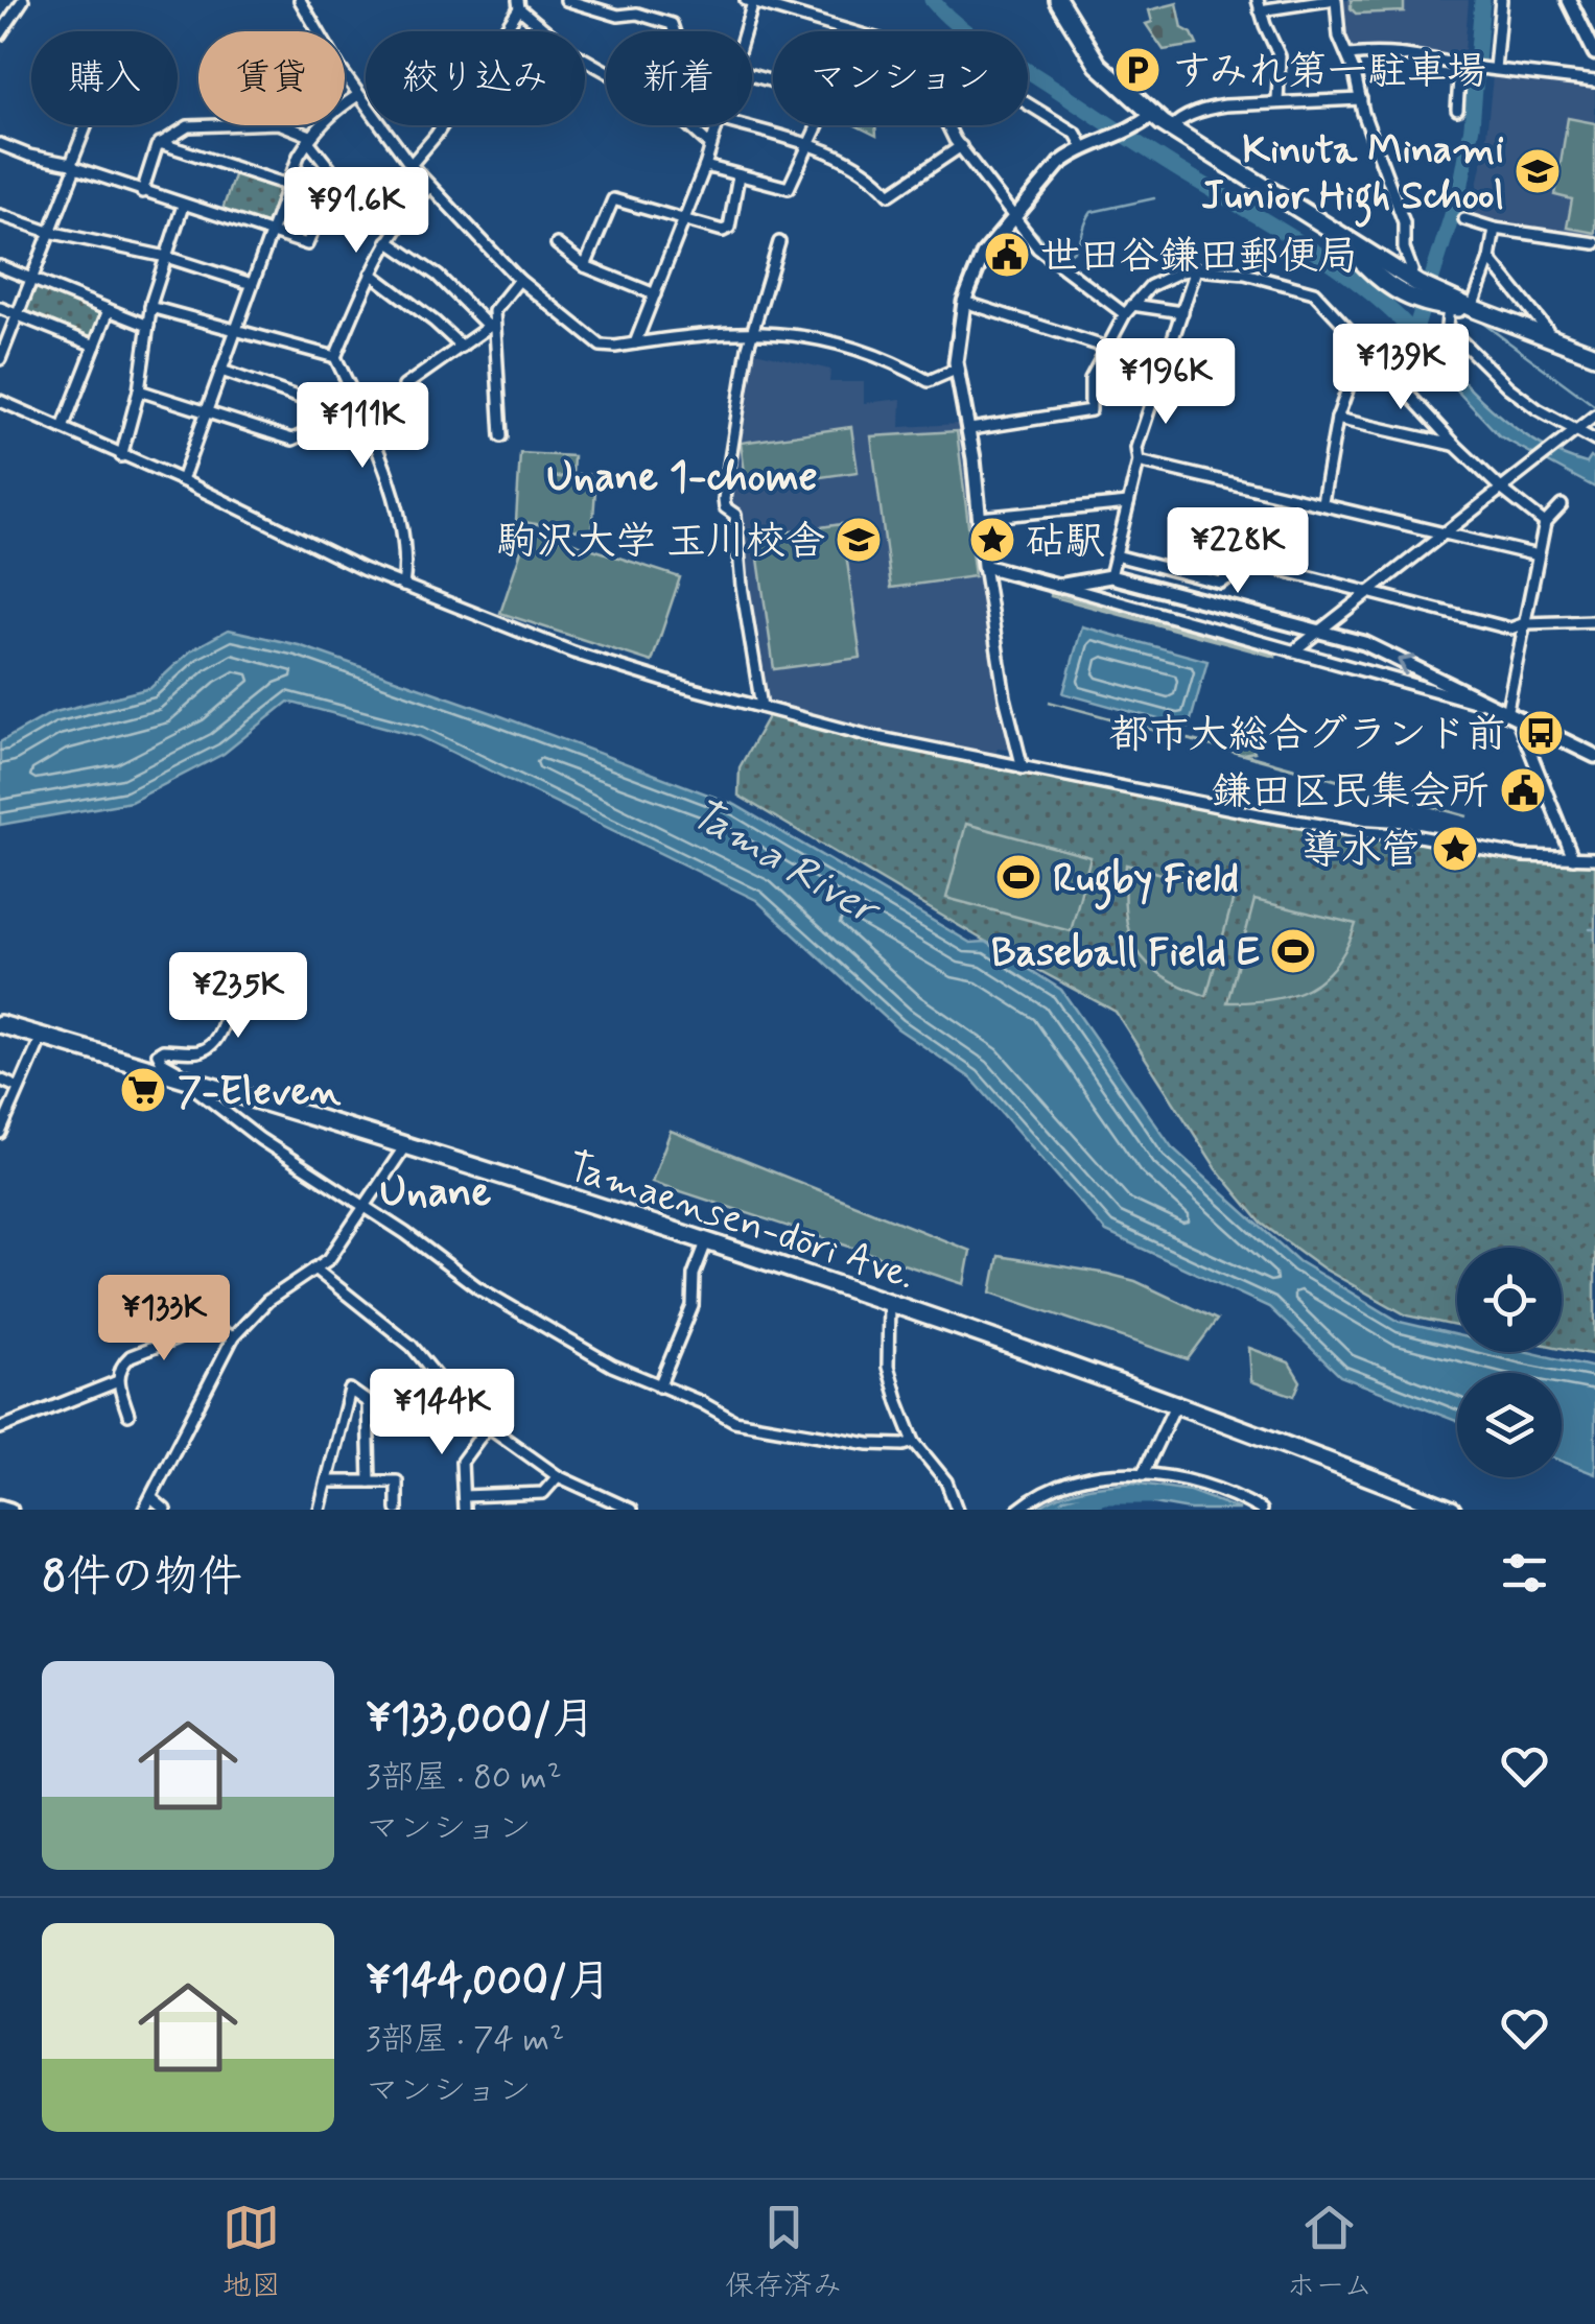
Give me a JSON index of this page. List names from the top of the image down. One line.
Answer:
{"streets":{"main road":["Tamaensen-dōri Ave."]},"districts":["Unane 1-chome","Unane"],"water":["Tama River"],"places":{"parking":["すみれ第一駐車場"],"school or university":["Kinuta Minami Junior High School","駒沢大学 玉川校舎"],"public building":["世田谷鎌田郵便局","鎌田区民集会所"],"place":["砧駅","導水管"],"bus stop":["都市大総合グランド前"],"sports":["Rugby Field","Baseball Field E"],"supermarket":["7-Eleven"]},"page":{"chip":["購入","賃貸","絞り込み","新着","マンション"],"price":["¥91.6K","¥139K","¥196K","¥111K","¥228K","¥235K","¥133K","¥144K"],"heading":"8件の物件","list":[{"name":"¥133,000/月","note":"3部屋 · 80 m² · マンション"},{"name":"¥144,000/月","note":"3部屋 · 74 m² · マンション"}],"tabs":["地図","保存済み","ホーム"]}}
